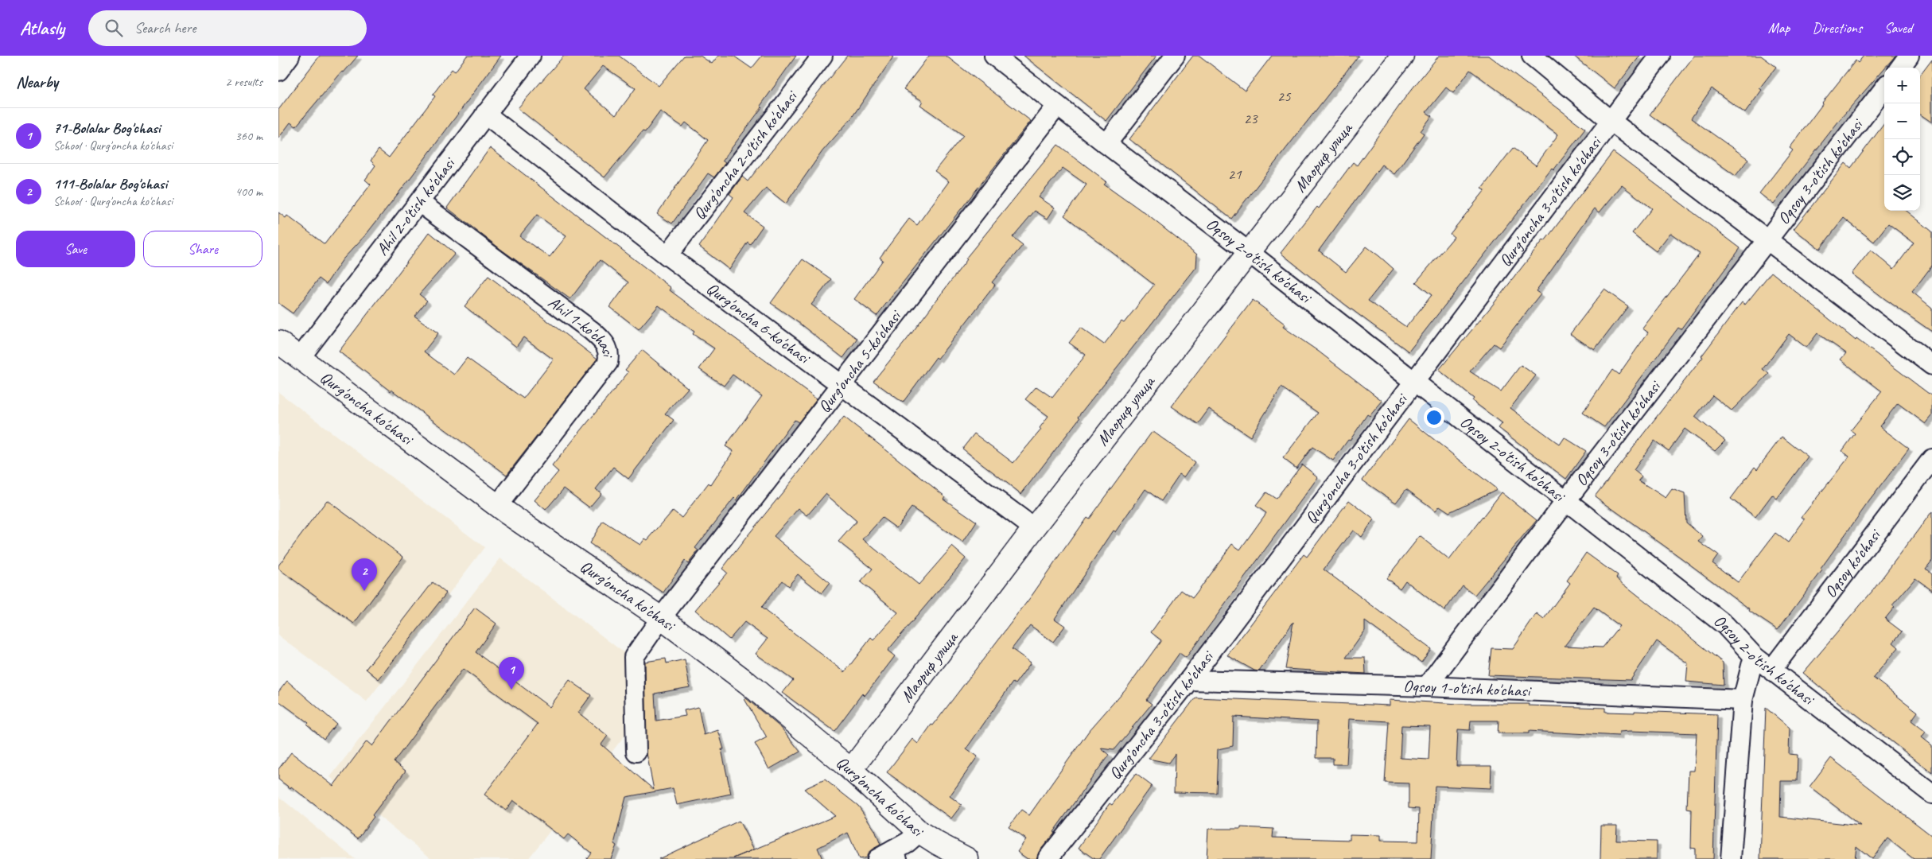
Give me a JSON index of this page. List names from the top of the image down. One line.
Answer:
{"streets":{"street":["Qurg'oncha 2-o'tish ko'chasi","Маориф улица","Oqsoy 3-o'tish ko'chasi","Qurg'oncha 3-o'tish ko'chasi","Ahil 2-o'tish ko'chasi","Oqsoy 2-o'tish ko'chasi","Qurg'oncha 6-ko'chasi","Ahil 1-ko'chasi","Qurg'oncha 5-ko'chasi","Qurg'oncha ko'chasi","Oqsoy ko'chasi","Oqsoy 1-o'tish ko'chasi"]},"crossings":[["Qurg'oncha 2-o'tish ko'chasi","Qurg'oncha 6-ko'chasi"],["Маориф улица","Oqsoy 2-o'tish ko'chasi"],["Маориф улица","Qurg'oncha 6-ko'chasi"],["Маориф улица","Qurg'oncha ko'chasi"],["Oqsoy 3-o'tish ko'chasi","Qurg'oncha 3-o'tish ko'chasi"],["Oqsoy 3-o'tish ko'chasi","Oqsoy 2-o'tish ko'chasi"],["Oqsoy 3-o'tish ko'chasi","Oqsoy 1-o'tish ko'chasi"],["Qurg'oncha 3-o'tish ko'chasi","Oqsoy 2-o'tish ko'chasi"],["Qurg'oncha 3-o'tish ko'chasi","Oqsoy 1-o'tish ko'chasi"],["Ahil 2-o'tish ko'chasi","Qurg'oncha 6-ko'chasi"],["Ahil 2-o'tish ko'chasi","Ahil 1-ko'chasi"],["Ahil 2-o'tish ko'chasi","Qurg'oncha ko'chasi"],["Oqsoy 2-o'tish ko'chasi","Qurg'oncha 5-ko'chasi"],["Oqsoy 2-o'tish ko'chasi","Oqsoy ko'chasi"],["Qurg'oncha 6-ko'chasi","Qurg'oncha 5-ko'chasi"],["Ahil 1-ko'chasi","Qurg'oncha ko'chasi"],["Qurg'oncha 5-ko'chasi","Qurg'oncha ko'chasi"]],"house_numbers":["25","23","21"],"page":{"header":"Atlasly","search":"Search here","nav":["Map","Directions","Saved"],"heading":["Nearby","2 results"],"map_buttons":["+","−"],"list":[{"mark":"1","name":"71-Bolalar Bog'chasi","note":"School · Qurg'oncha ko'chasi","value":"360 m"},{"mark":"2","name":"111-Bolalar Bog'chasi","note":"School · Qurg'oncha ko'chasi","value":"400 m"}],"buttons":["Save","Share"],"pins":["2","1"]}}
